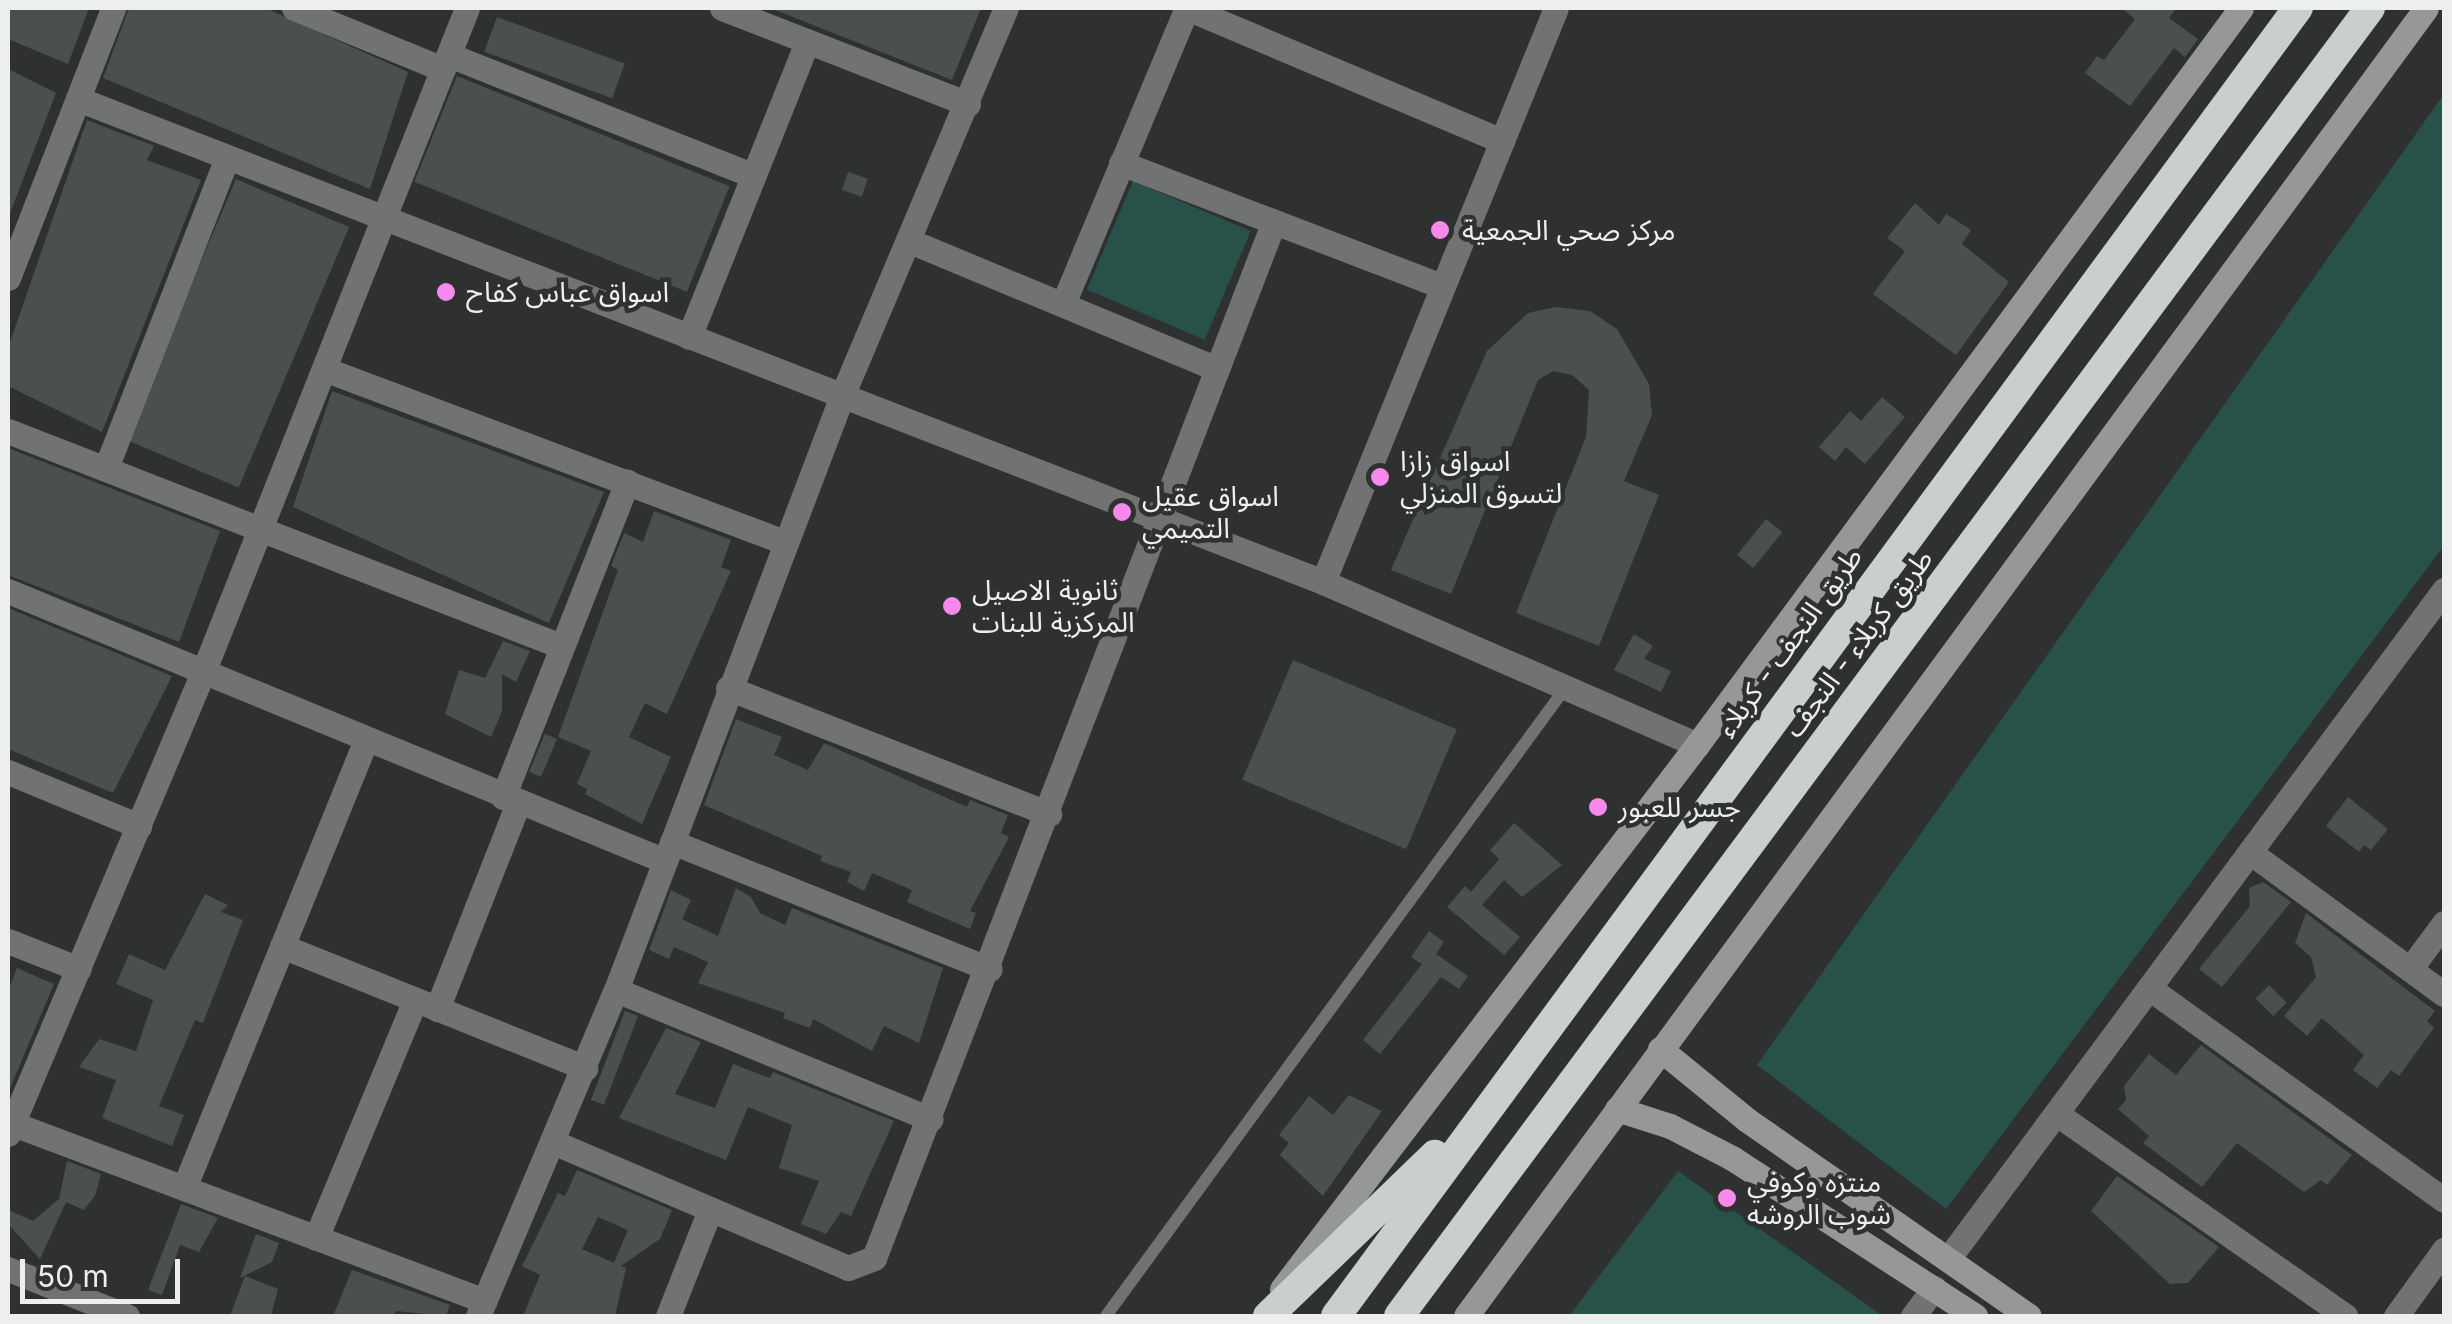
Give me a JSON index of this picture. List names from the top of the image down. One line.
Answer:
{"streets":{"highway":["طريق النجف - کربلاء","طريق کربلاء - النجف"]},"places":["مركز صحي الجمعية","اسواق عباس كفاح","اسواق زازا لتسوق المنزلي","اسواق عقيل التميمي","ثانوية الاصيل المركزية للبنات","جسر للعبور","منتزه وكوفي شوب الروشه"],"scale_bar":"50 m"}
